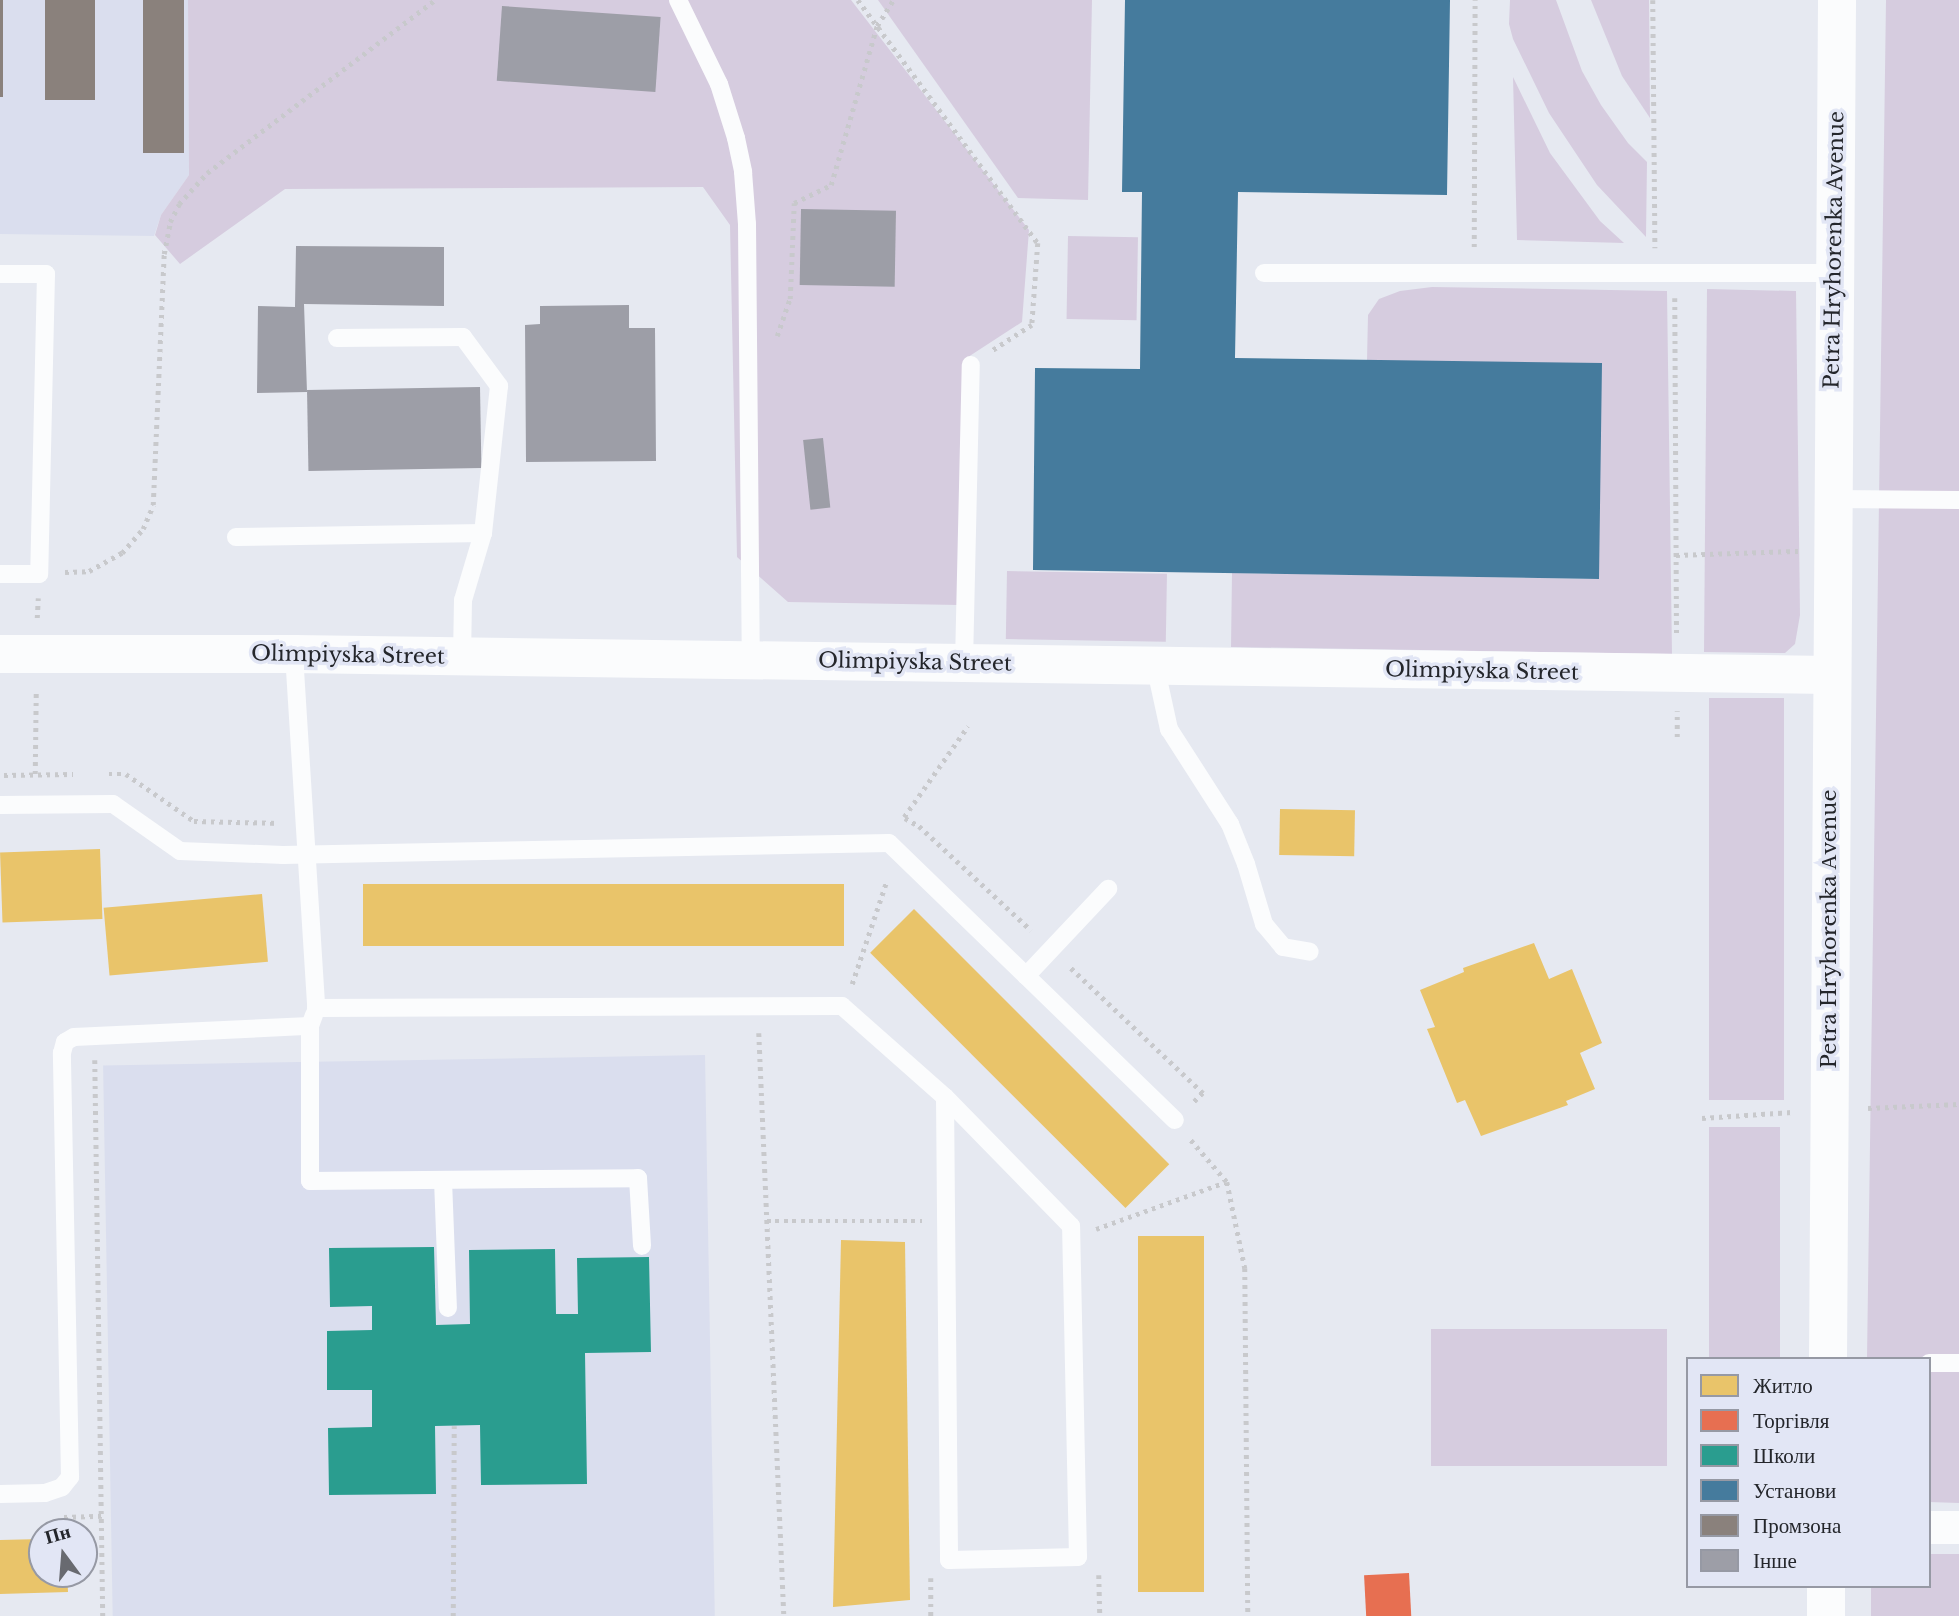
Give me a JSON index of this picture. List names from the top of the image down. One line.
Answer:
{"streets":{"street":["Petra Hryhorenka Avenue","Olimpiyska Street","Petra Hryhorenka Аvenue"]},"crossings":[["Petra Hryhorenka Avenue","Petra Hryhorenka Аvenue"],["Olimpiyska Street","Petra Hryhorenka Аvenue"]],"legend":["Житло","Торгівля","Школи","Установи","Промзона","Інше"],"north":"top"}
